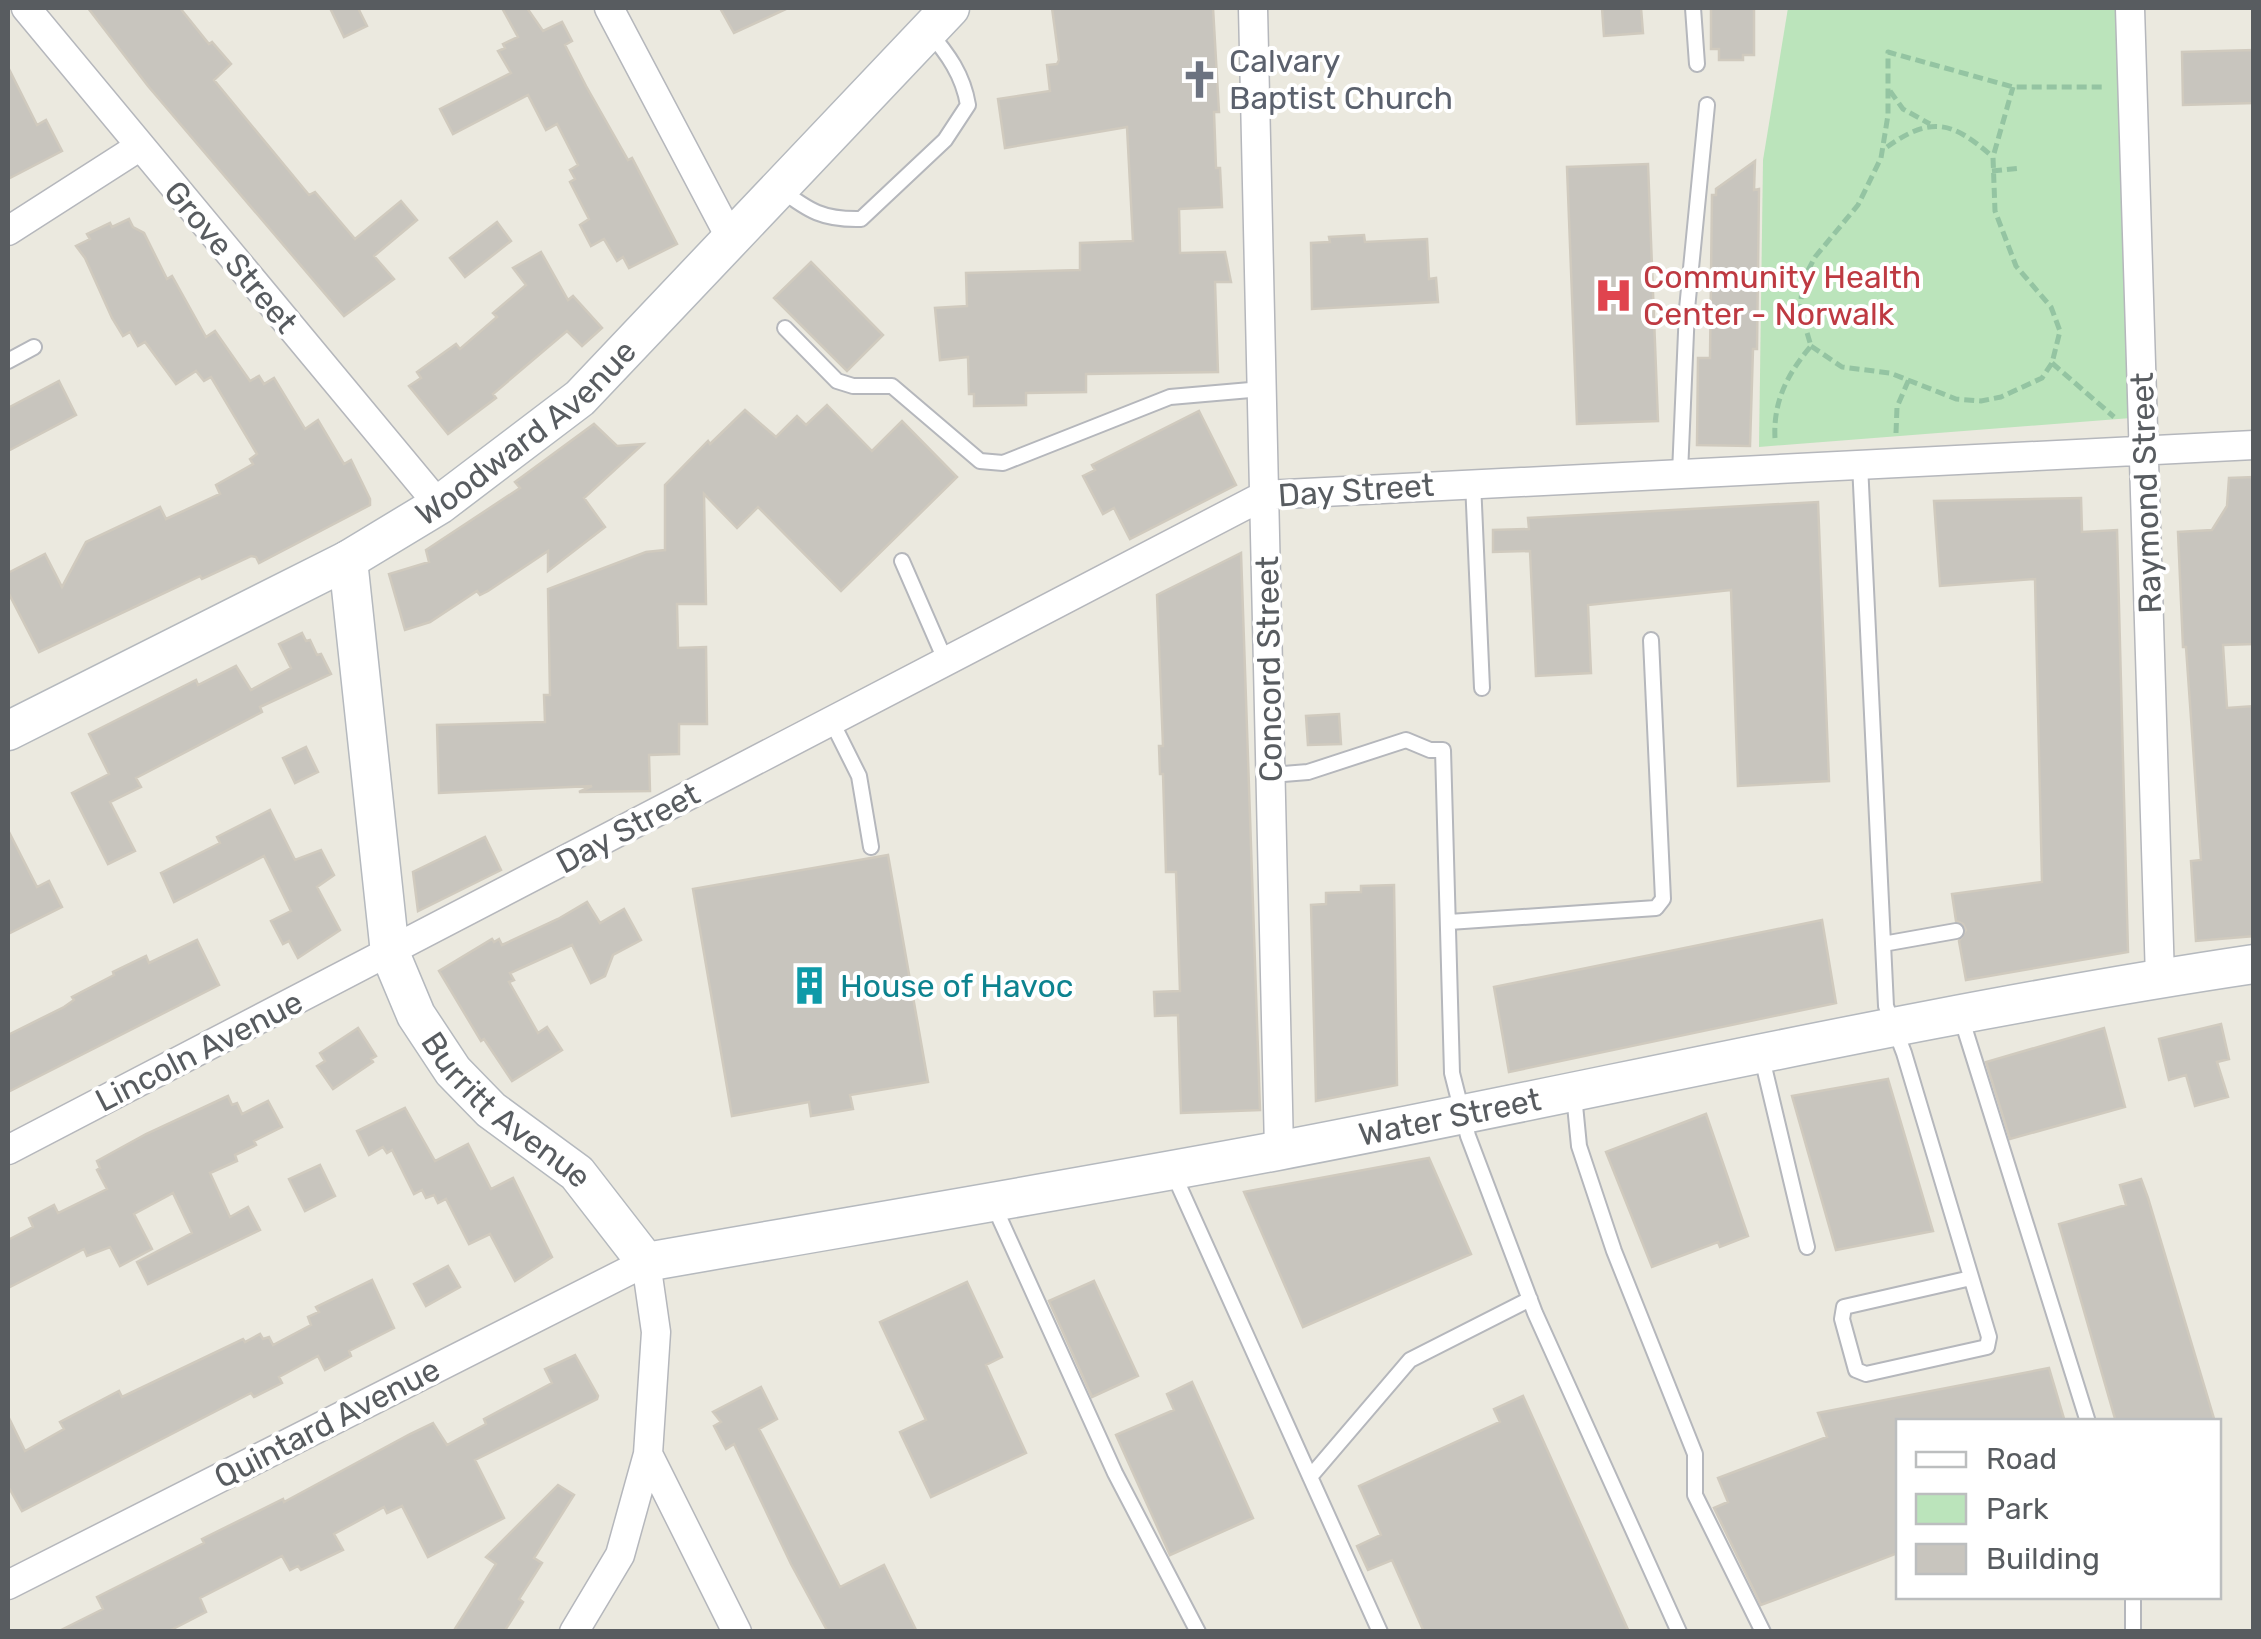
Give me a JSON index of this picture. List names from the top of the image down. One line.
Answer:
{"streets":{"main road":["Woodward Avenue","Burritt Avenue","Water Street"],"street":["Grove Street","Day Street","Raymond Street","Concord Street","Lincoln Avenue","Quintard Avenue"]},"crossings":[["Grove Street","Woodward Avenue"],["Woodward Avenue","Burritt Avenue"],["Day Street","Raymond Street"],["Day Street","Concord Street"],["Day Street","Lincoln Avenue"],["Day Street","Burritt Avenue"],["Raymond Street","Water Street"],["Concord Street","Water Street"],["Lincoln Avenue","Burritt Avenue"],["Burritt Avenue","Water Street"],["Burritt Avenue","Quintard Avenue"],["Water Street","Quintard Avenue"]],"places":{"church":["Calvary Baptist Church"],"hospital":["Community Health Center - Norwalk"],"building":["House of Havoc"]},"legend":["Road","Park","Building"]}
